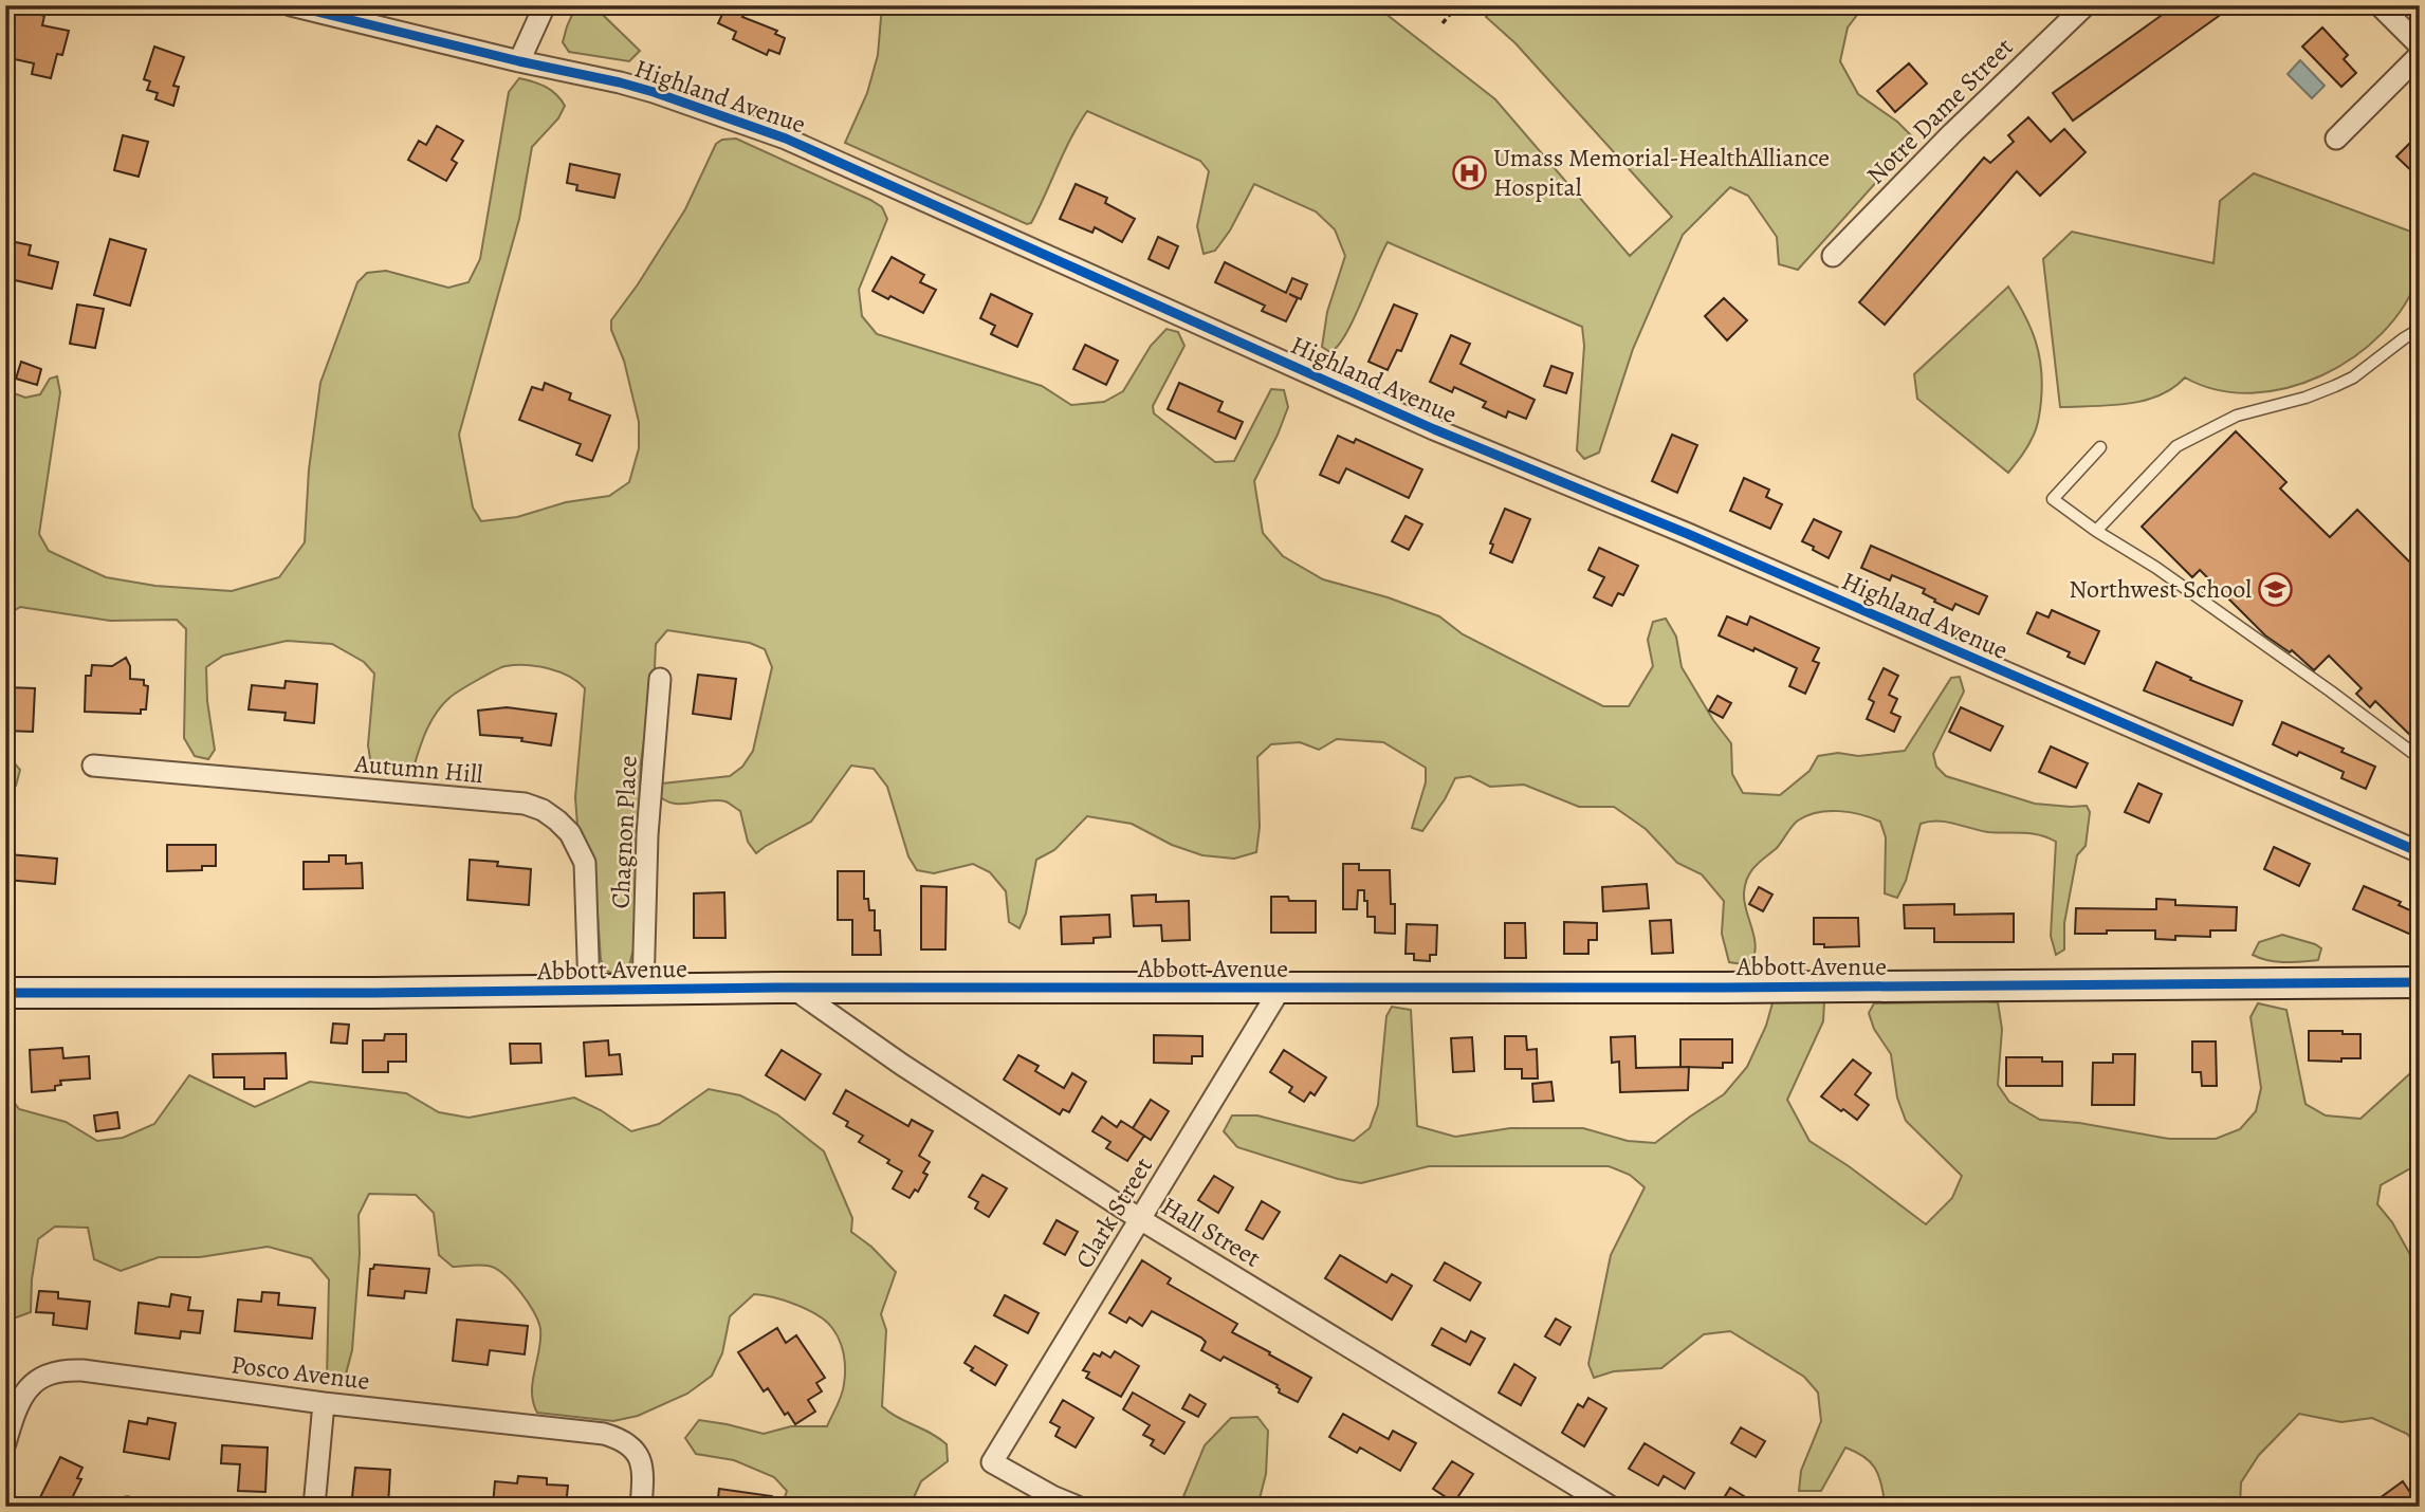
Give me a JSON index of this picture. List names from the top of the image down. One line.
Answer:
{"streets":{"street":["Highland Avenue","Notre Dame Street","Autumn Hill","Chagnon Place","Abbott Avenue","Clark Street","Hall Street","Posco Avenue"]},"crossings":[["Autumn Hill","Abbott Avenue"],["Chagnon Place","Abbott Avenue"],["Abbott Avenue","Clark Street"],["Abbott Avenue","Hall Street"],["Clark Street","Hall Street"]],"places":{"hospital":["Umass Memorial-HealthAlliance Hospital"],"school or university":["Northwest School"]}}
